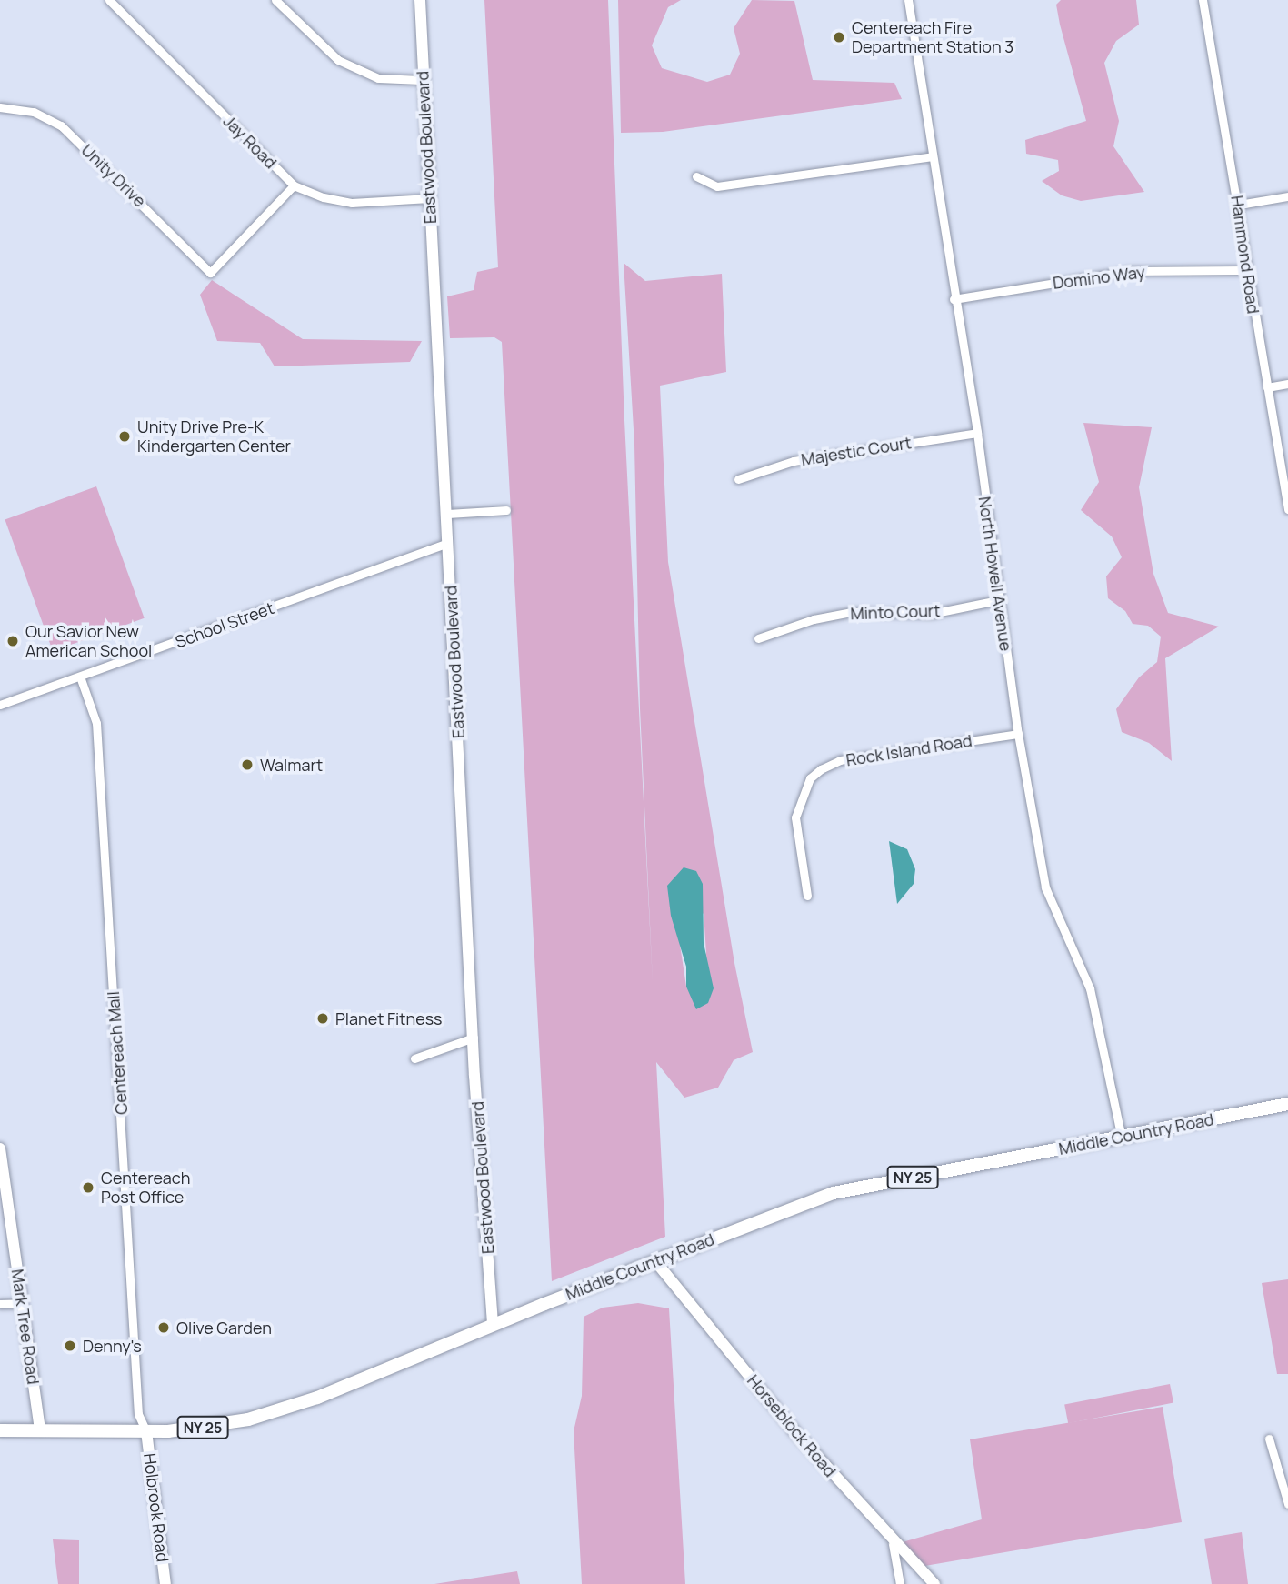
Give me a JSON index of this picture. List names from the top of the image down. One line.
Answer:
{"streets":{"main road":["Middle Country Road","NY 25"],"street":["Jay Road","Eastwood Boulevard","Unity Drive","Hammond Road","Domino Way","Majestic Court","North Howell Avenue","Minto Court","School Street","Rock Island Road","Centereach Mall","Mark Tree Road","Horseblock Road","Holbrook Road"]},"crossings":[["Jay Road","Eastwood Boulevard"],["Jay Road","Unity Drive"],["Eastwood Boulevard","School Street"],["Eastwood Boulevard","Middle Country Road"],["Hammond Road","Domino Way"],["Domino Way","North Howell Avenue"],["Majestic Court","North Howell Avenue"],["North Howell Avenue","Minto Court"],["North Howell Avenue","Rock Island Road"],["North Howell Avenue","Middle Country Road"],["School Street","Centereach Mall"],["Centereach Mall","Middle Country Road"],["Centereach Mall","Holbrook Road"],["Middle Country Road","Mark Tree Road"],["Middle Country Road","Horseblock Road"],["Middle Country Road","Holbrook Road"]],"places":["Centereach Fire Department Station 3","Unity Drive Pre-K Kindergarten Center","Our Savior New American School","Walmart","Planet Fitness","Centereach Post Office","Olive Garden","Denny's"]}
